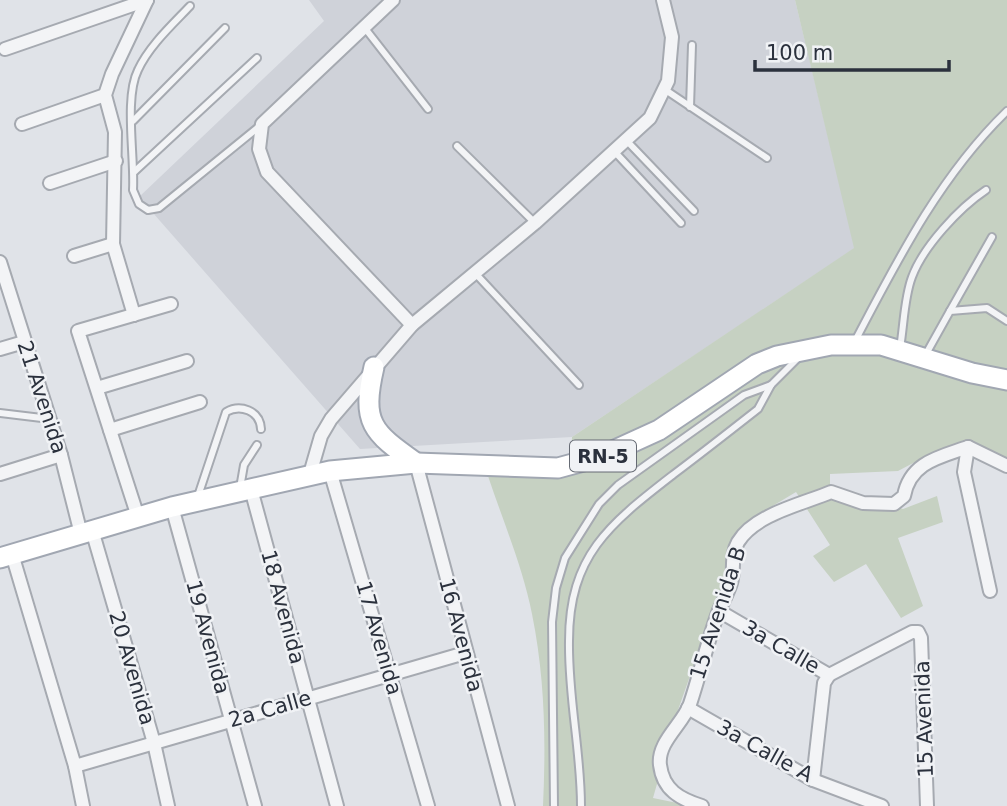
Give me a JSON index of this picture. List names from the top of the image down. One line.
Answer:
{"streets":{"main road":["RN-5"],"street":["21 Avenida","18 Avenida","15 Avenida B","16 Avenida","19 Avenida","17 Avenida","3a Calle","20 Avenida","2a Calle","15 Avenida","3a Calle A"]},"crossings":[["21 Avenida","RN-5"],["21 Avenida","20 Avenida"],["RN-5","18 Avenida"],["RN-5","16 Avenida"],["RN-5","19 Avenida"],["RN-5","17 Avenida"],["RN-5","20 Avenida"],["18 Avenida","2a Calle"],["15 Avenida B","3a Calle"],["15 Avenida B","3a Calle A"],["16 Avenida","2a Calle"],["19 Avenida","2a Calle"],["17 Avenida","2a Calle"],["3a Calle","15 Avenida"],["20 Avenida","2a Calle"]],"scale_bar":"100 m"}
